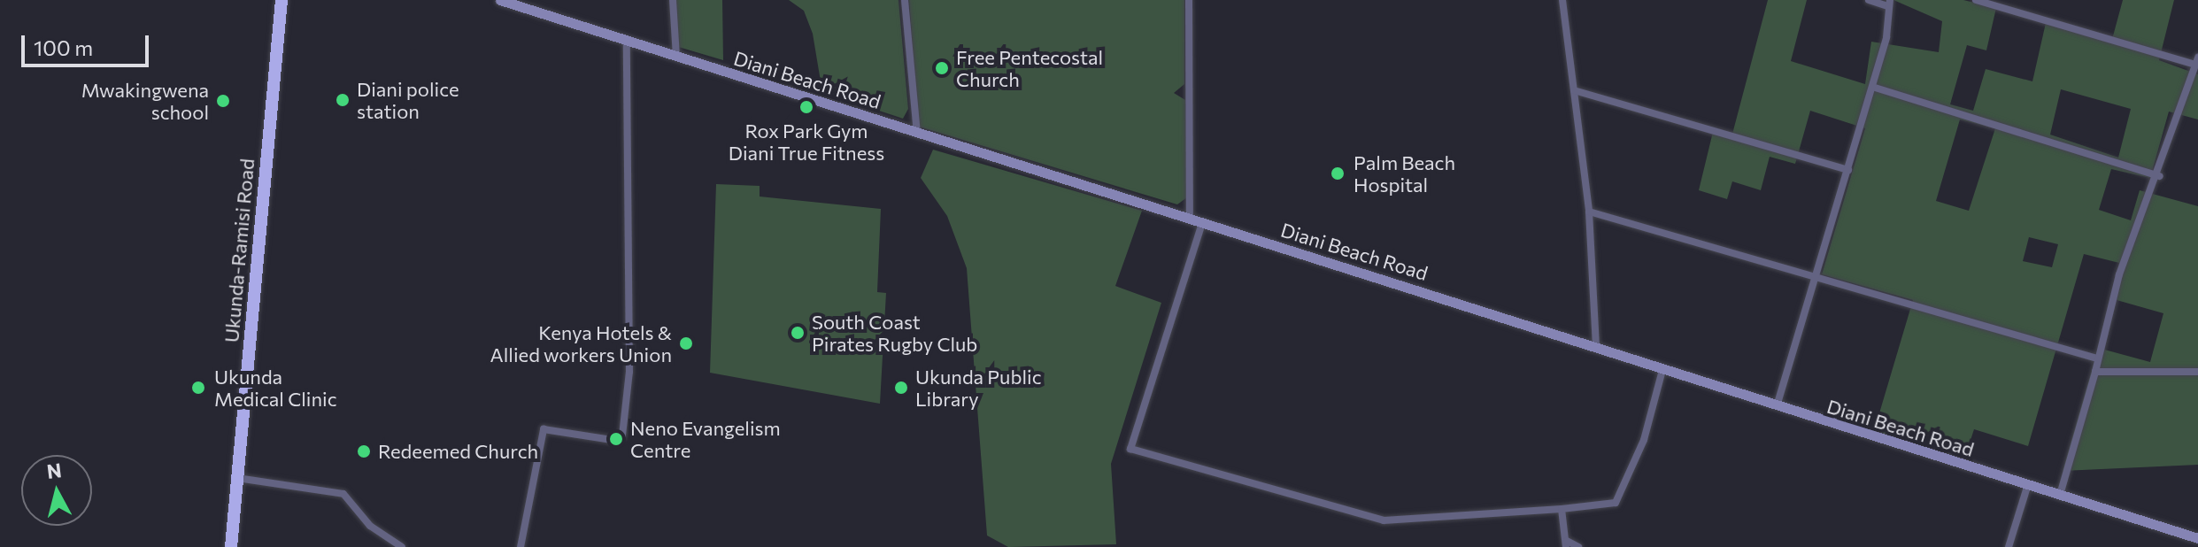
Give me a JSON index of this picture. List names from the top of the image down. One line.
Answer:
{"streets":{"highway":["Ukunda-Ramisi Road"],"main road":["Diani Beach Road"]},"places":["Free Pentecostal Church","Diani police station","Mwakingwena school","Rox Park Gym Diani True Fitness","Palm Beach Hospital","South Coast Pirates Rugby Club","Kenya Hotels & Allied workers Union","Ukunda Medical Clinic","Ukunda Public Library","Neno Evangelism Centre","Redeemed Church"],"scale_bar":"100 m","north":"top"}
